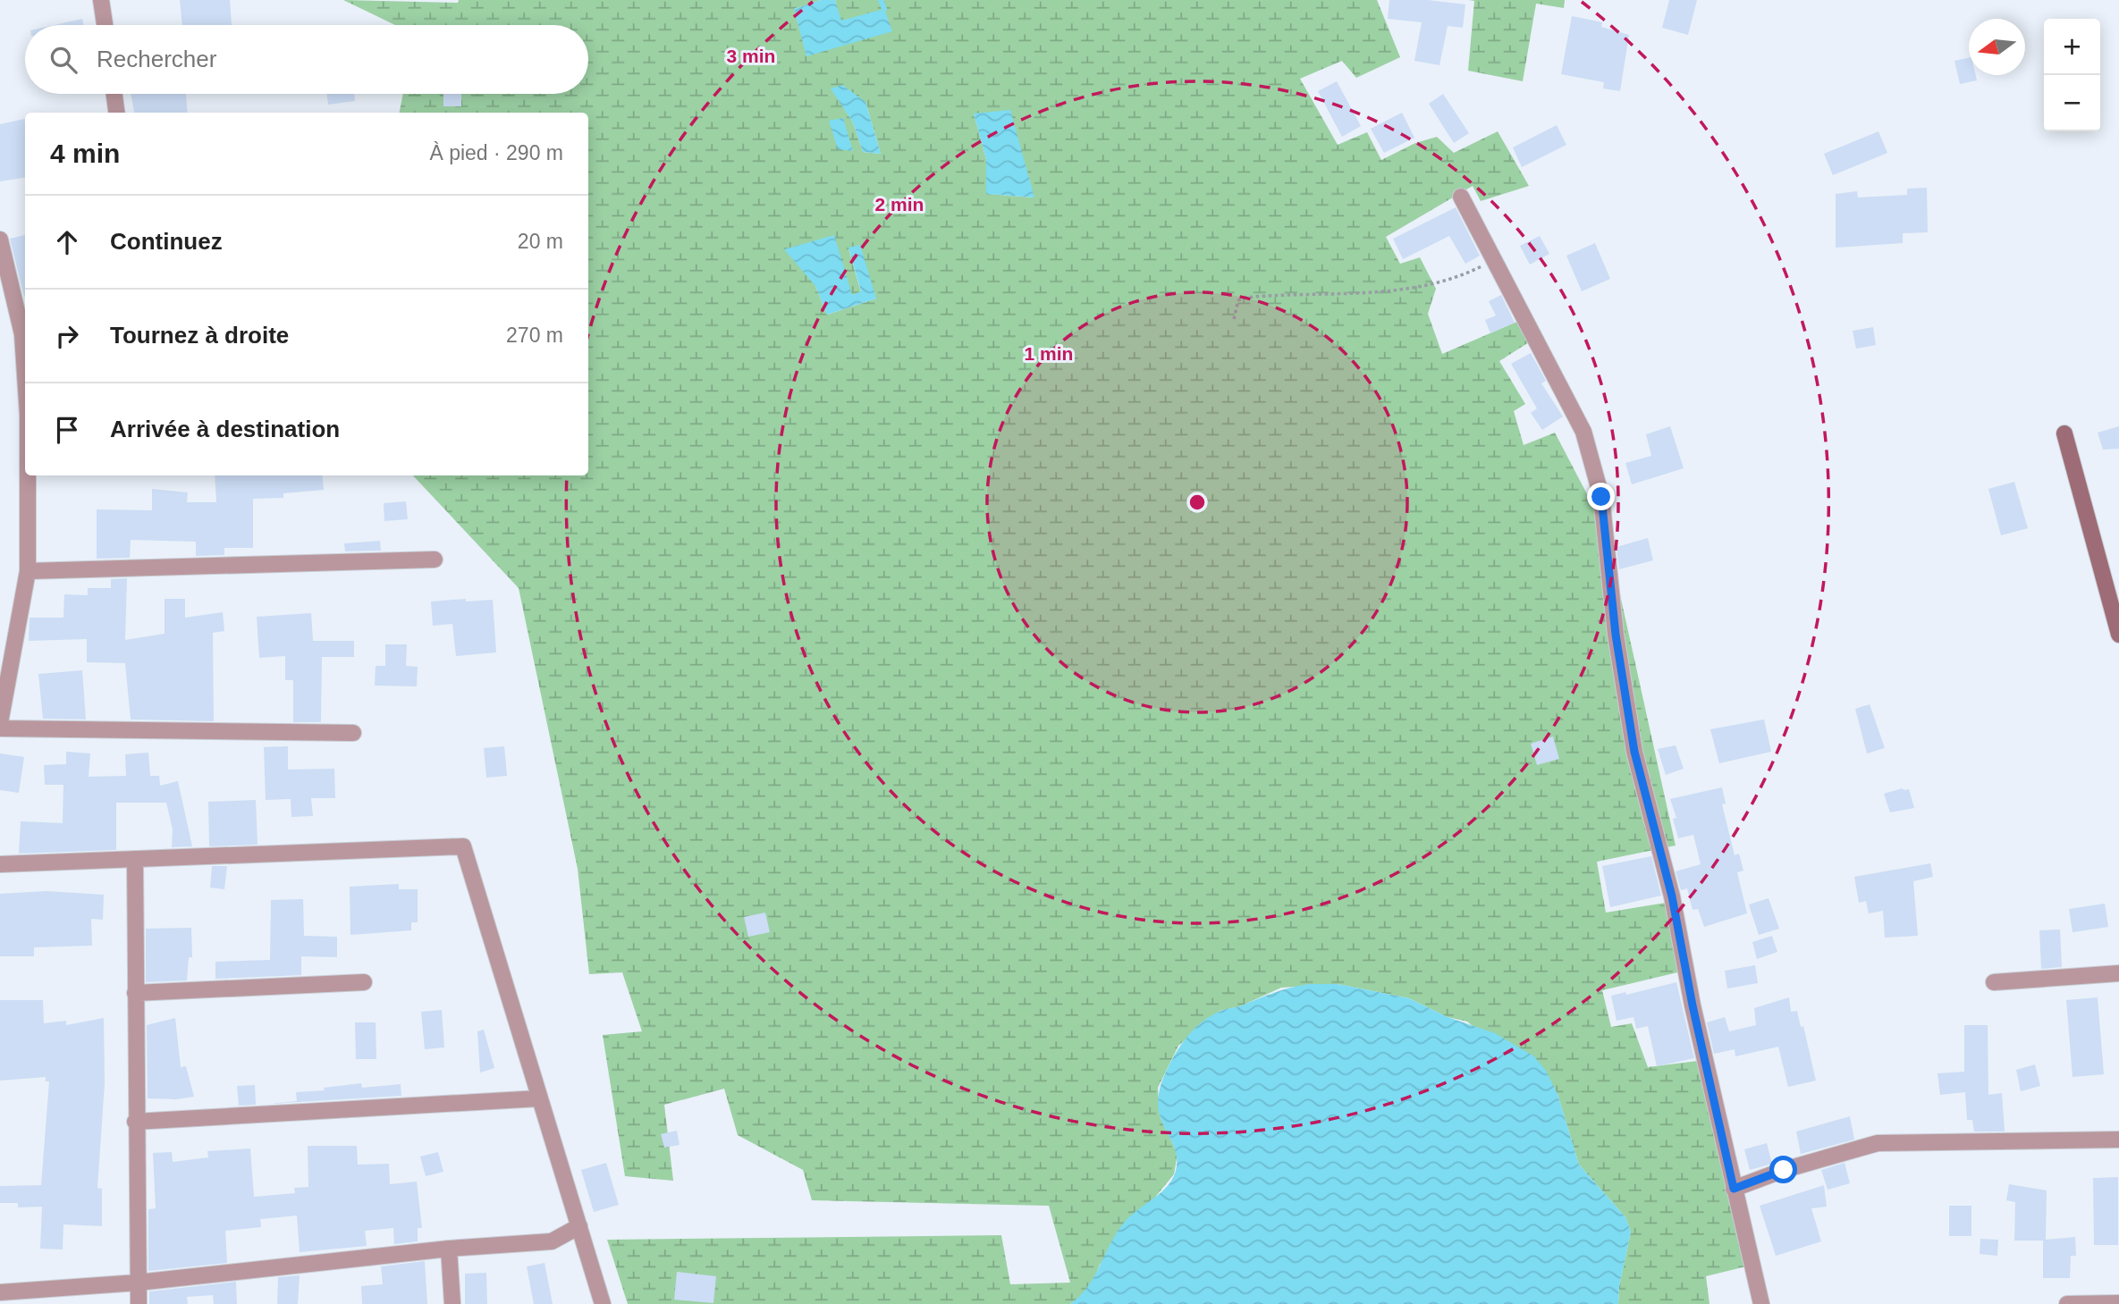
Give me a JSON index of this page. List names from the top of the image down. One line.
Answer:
{"north":"left","page":{"map_buttons":["+","−"],"search":"Rechercher","heading":["4 min","À pied · 290 m"],"list":[["Continuez","20 m"],["Tournez à droite","270 m"],"Arrivée à destination"]},"rings":["3 min","2 min","1 min"]}
